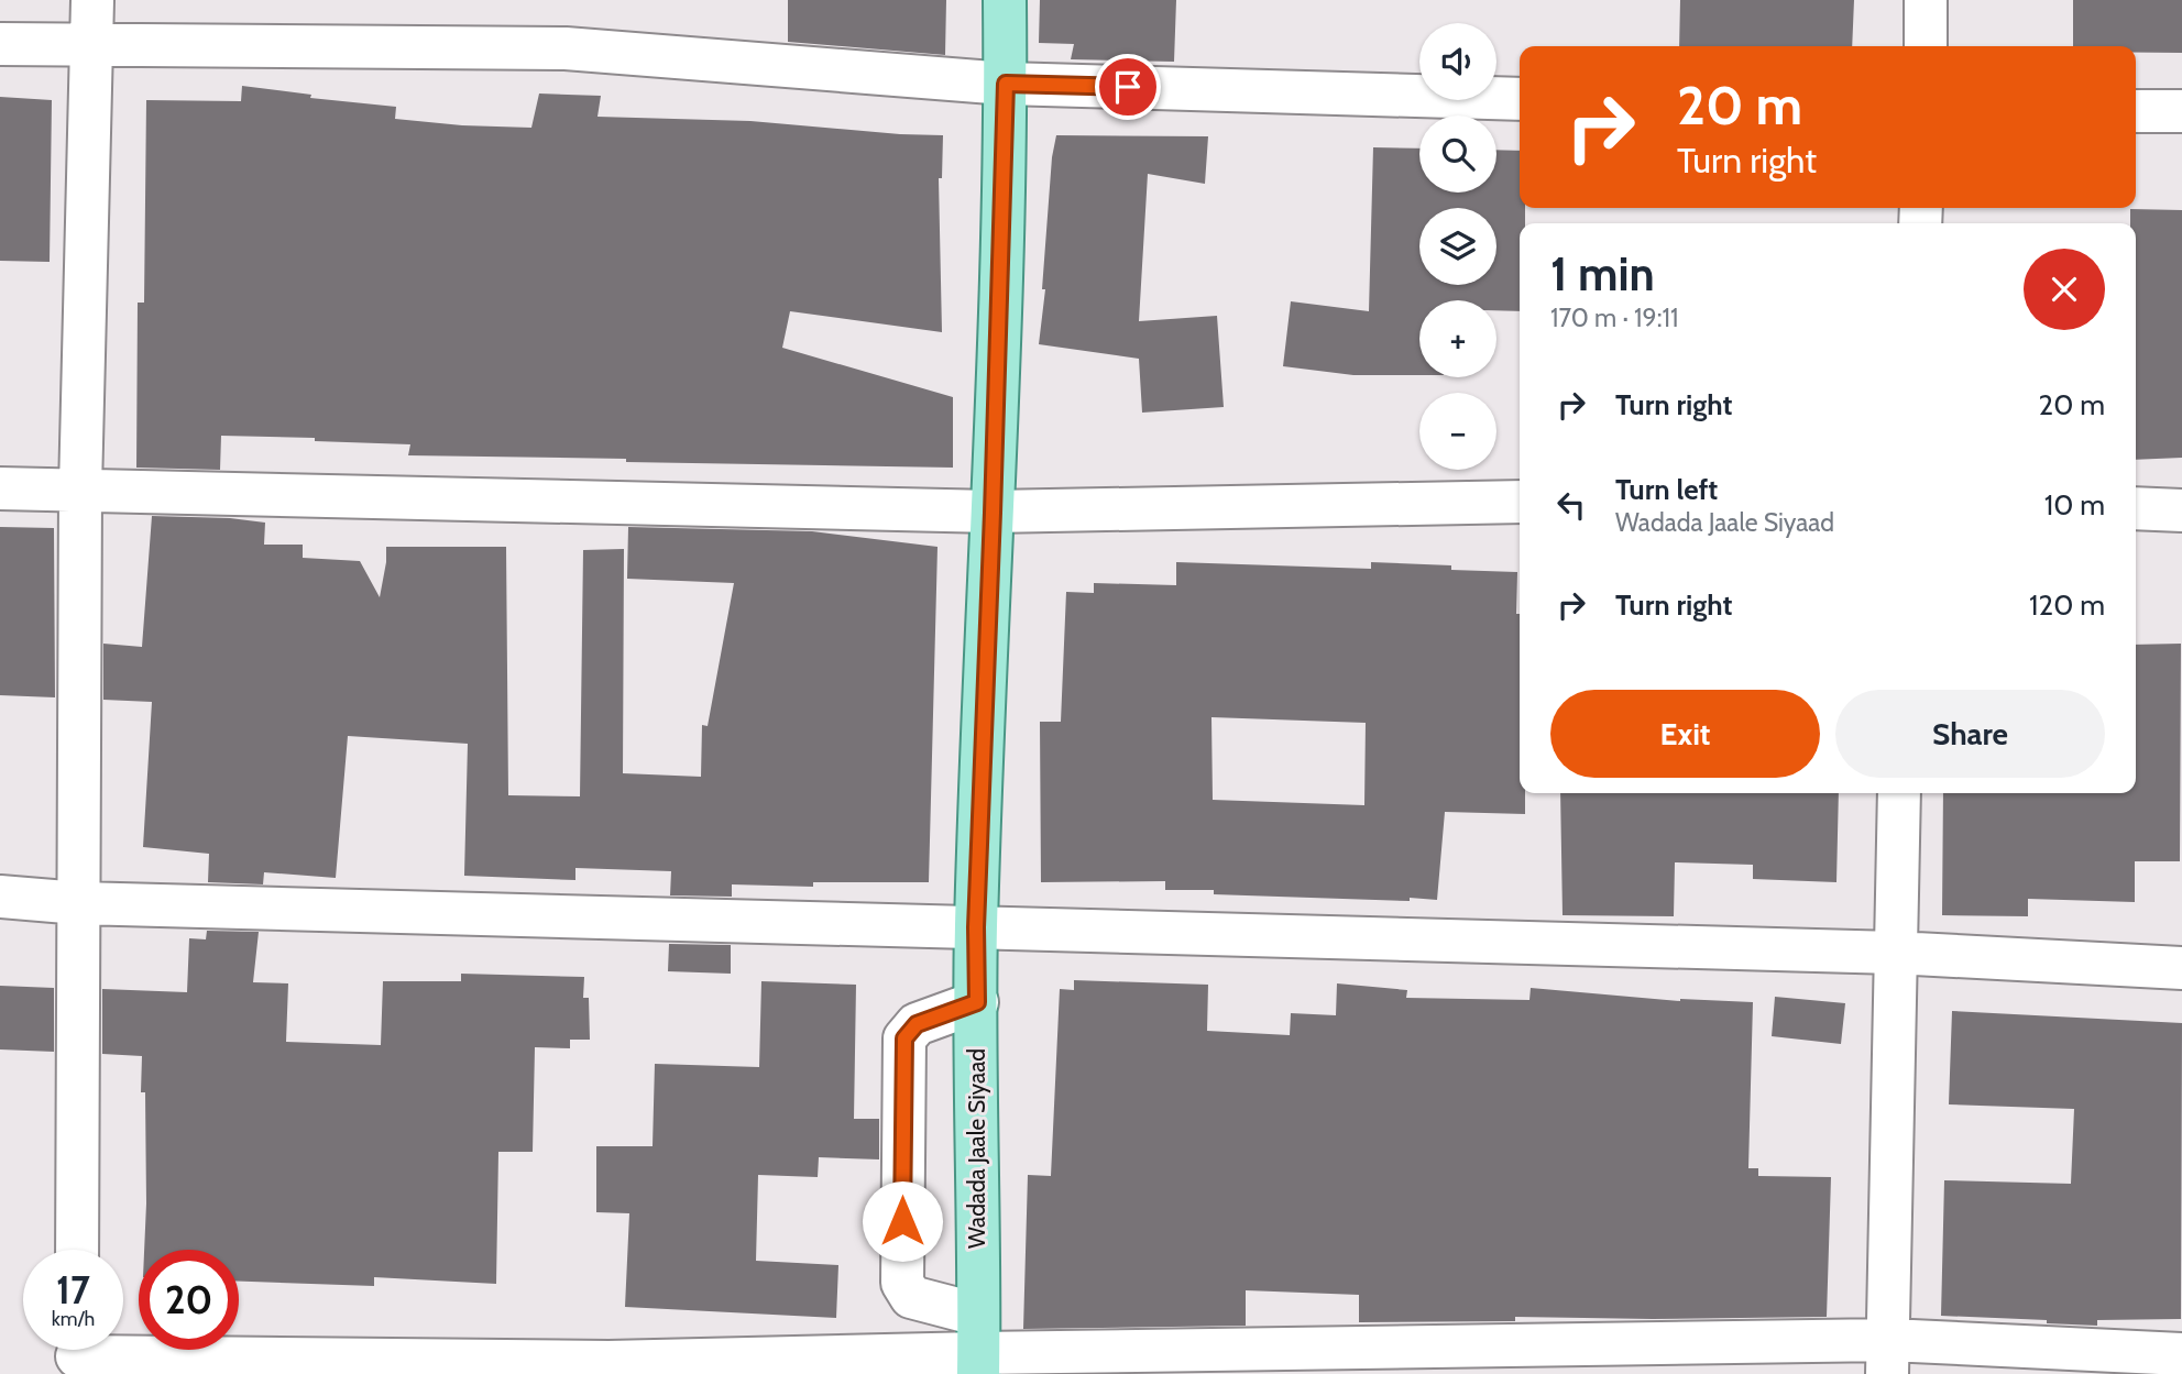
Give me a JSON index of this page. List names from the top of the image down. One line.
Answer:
{"streets":{"main road":["Wadada Jaale Siyaad"]},"page":{"map_buttons":["+","−"],"turn":["20 m","Turn right"],"heading":["1 min","170 m · 19:11"],"list":[{"name":"Turn right","value":"20 m"},{"name":"Turn left","note":"Wadada Jaale Siyaad","value":"10 m"},{"name":"Turn right","value":"120 m"}],"buttons":["Exit","Share"],"speed":"17 km/h","limit":"20"}}
